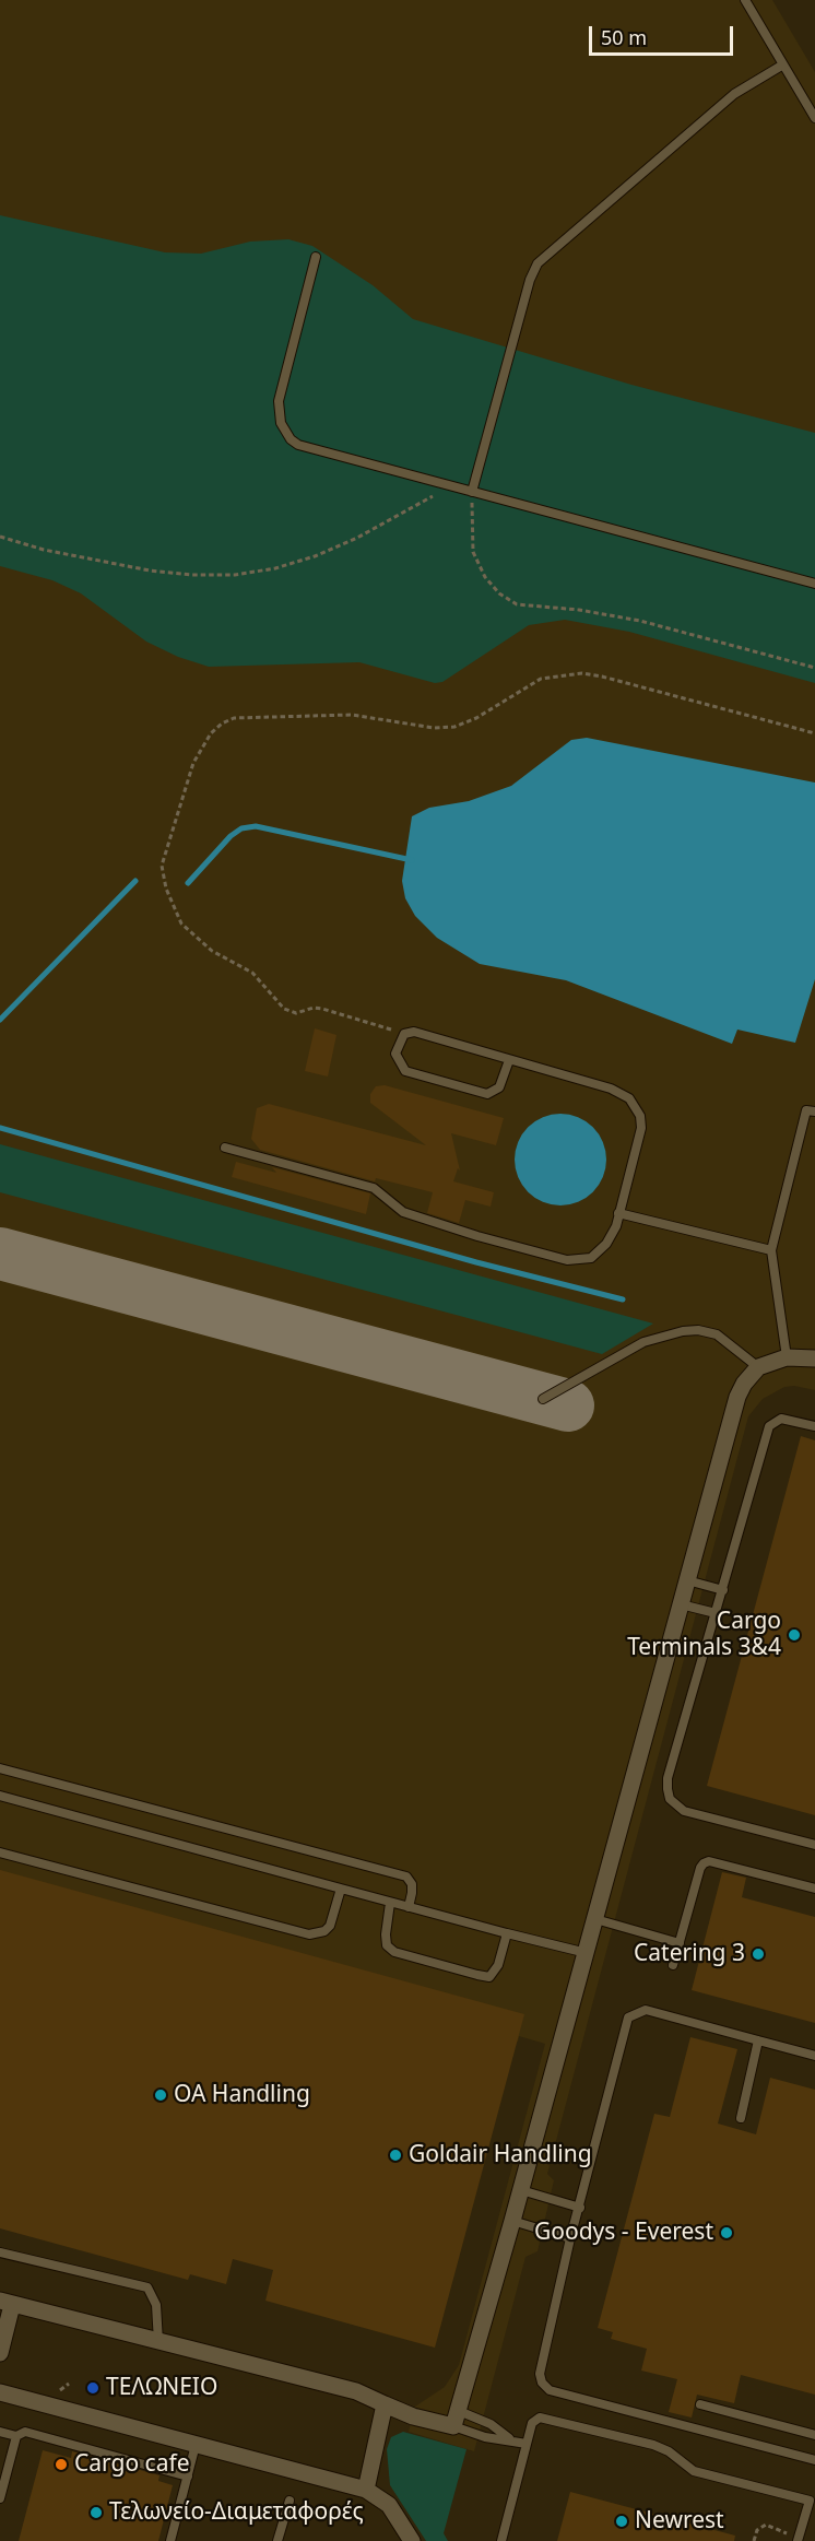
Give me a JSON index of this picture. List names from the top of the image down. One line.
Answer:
{"places":["Cargo Terminals 3&4","Catering 3","OA Handling","Goldair Handling","Goodys - Everest","ΤΕΛΩΝΕΙΟ","Cargo cafe","Τελωνείο-Διαμεταφορές","Newrest"],"scale_bar":"50 m"}
